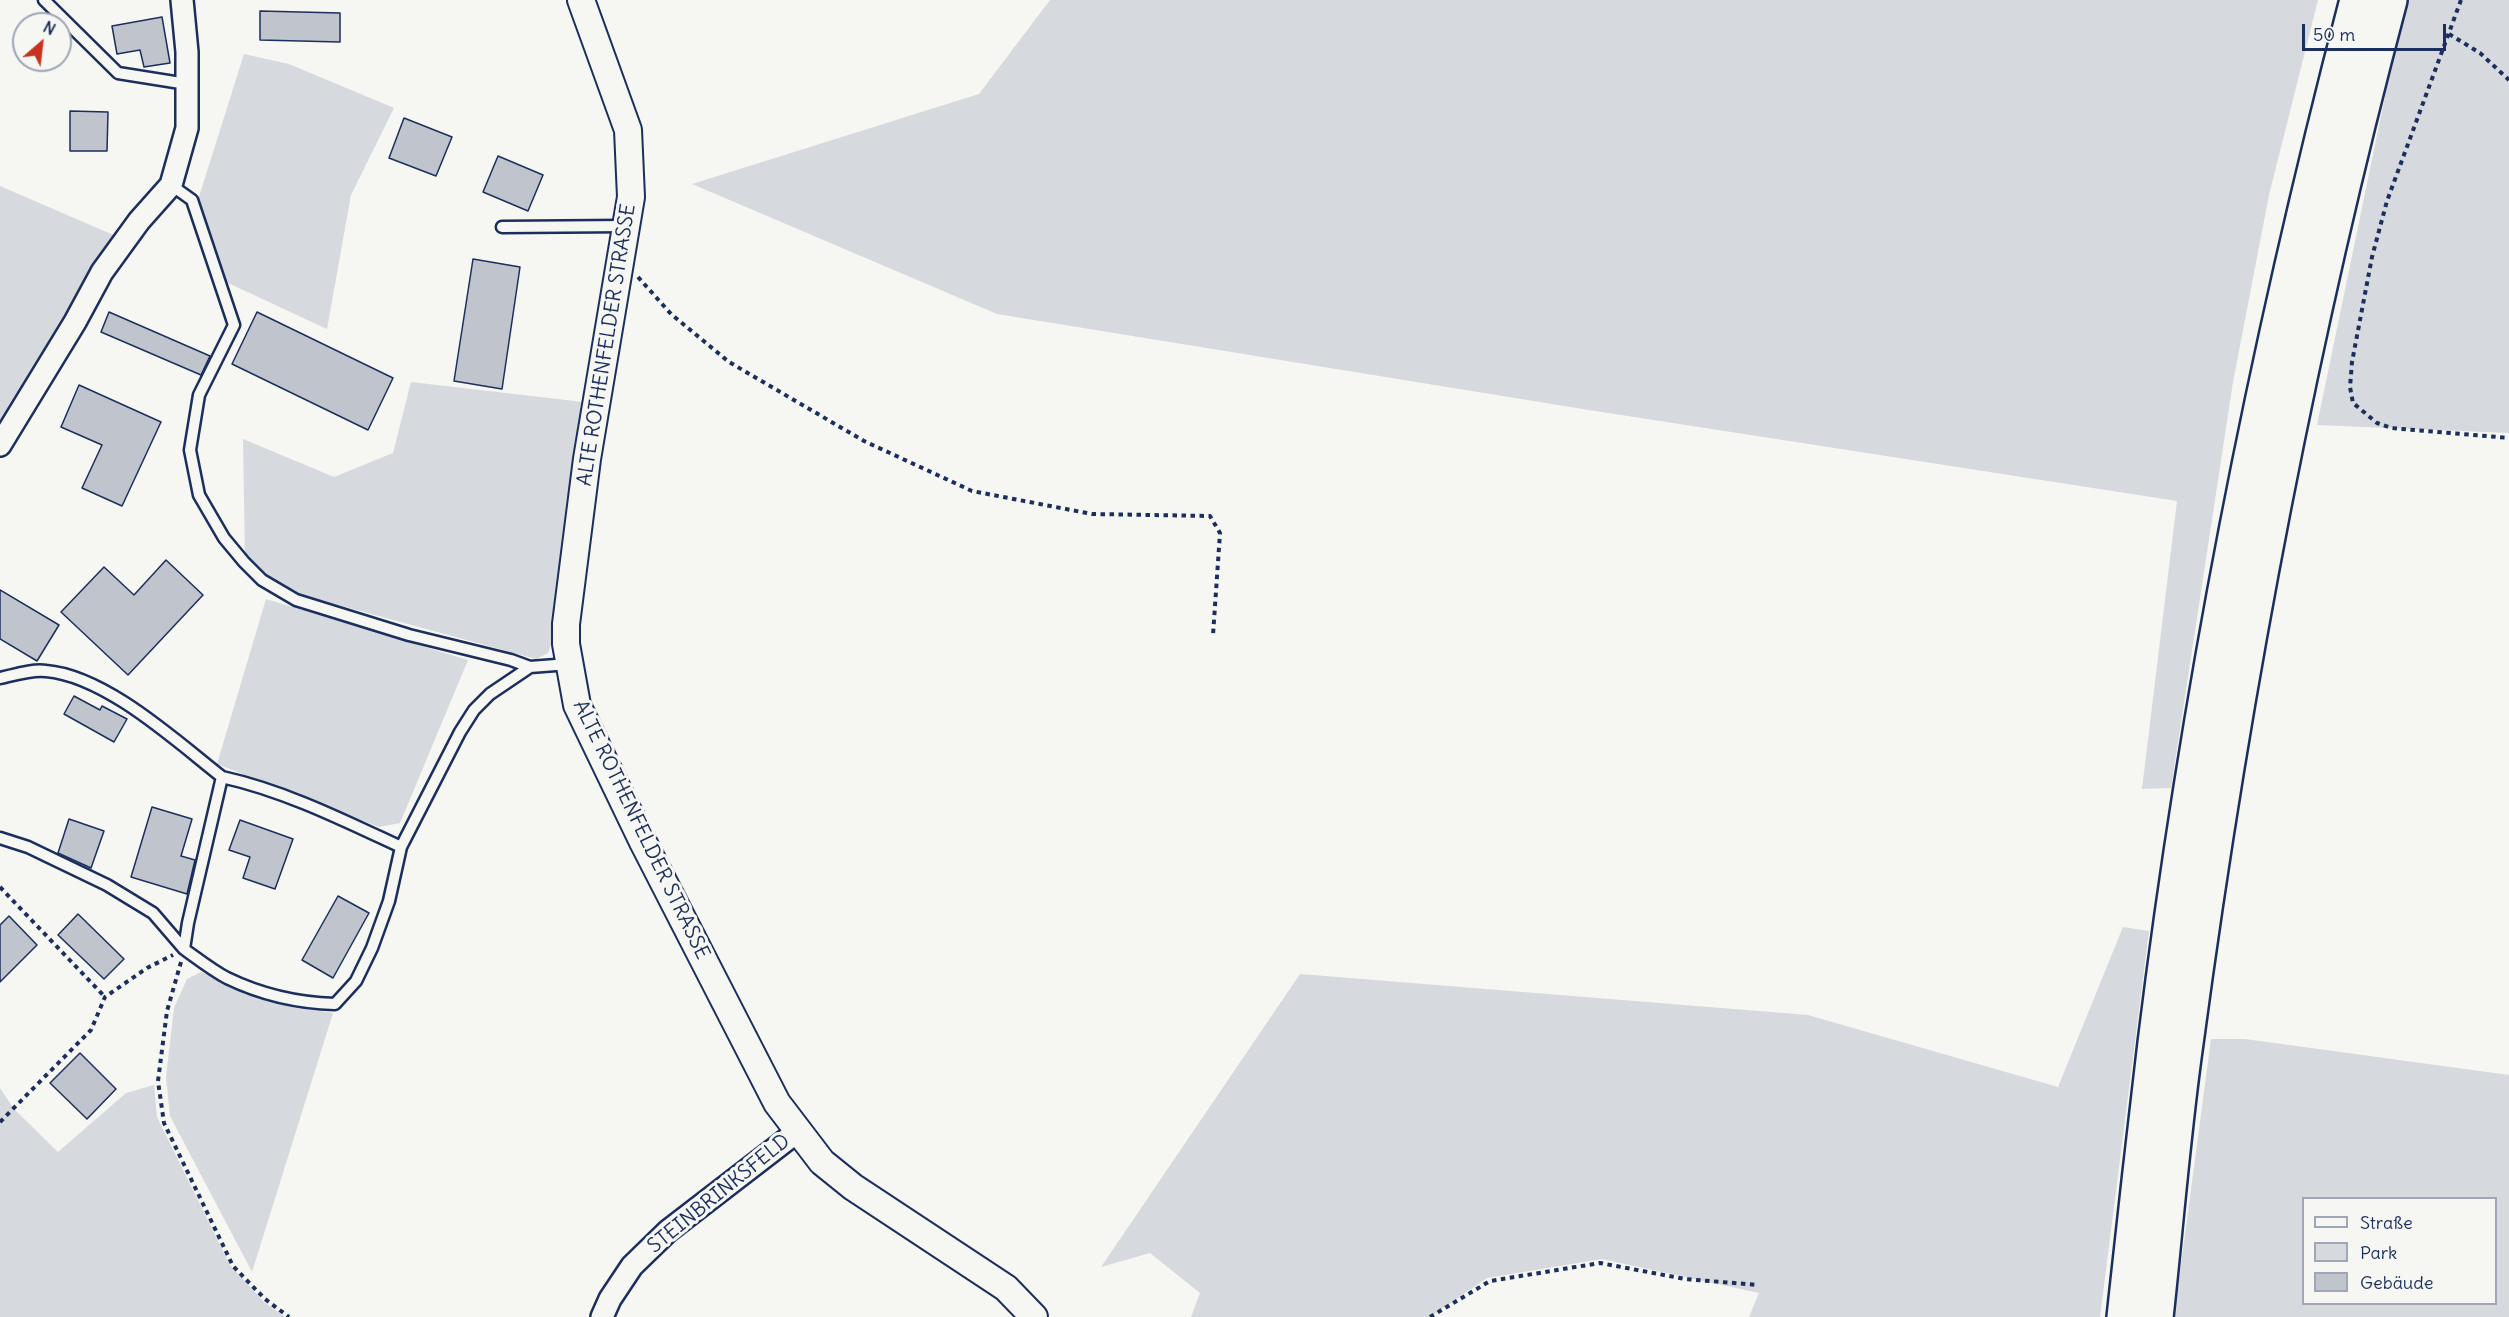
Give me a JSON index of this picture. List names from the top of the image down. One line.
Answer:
{"streets":{"street":["ALTE ROTHENFELDER STRASSE","STEINBRINKSFELD"]},"crossings":[["ALTE ROTHENFELDER STRASSE","STEINBRINKSFELD"]],"legend":["Straße","Park","Gebäude"],"scale_bar":"50 m","north":"top right"}
